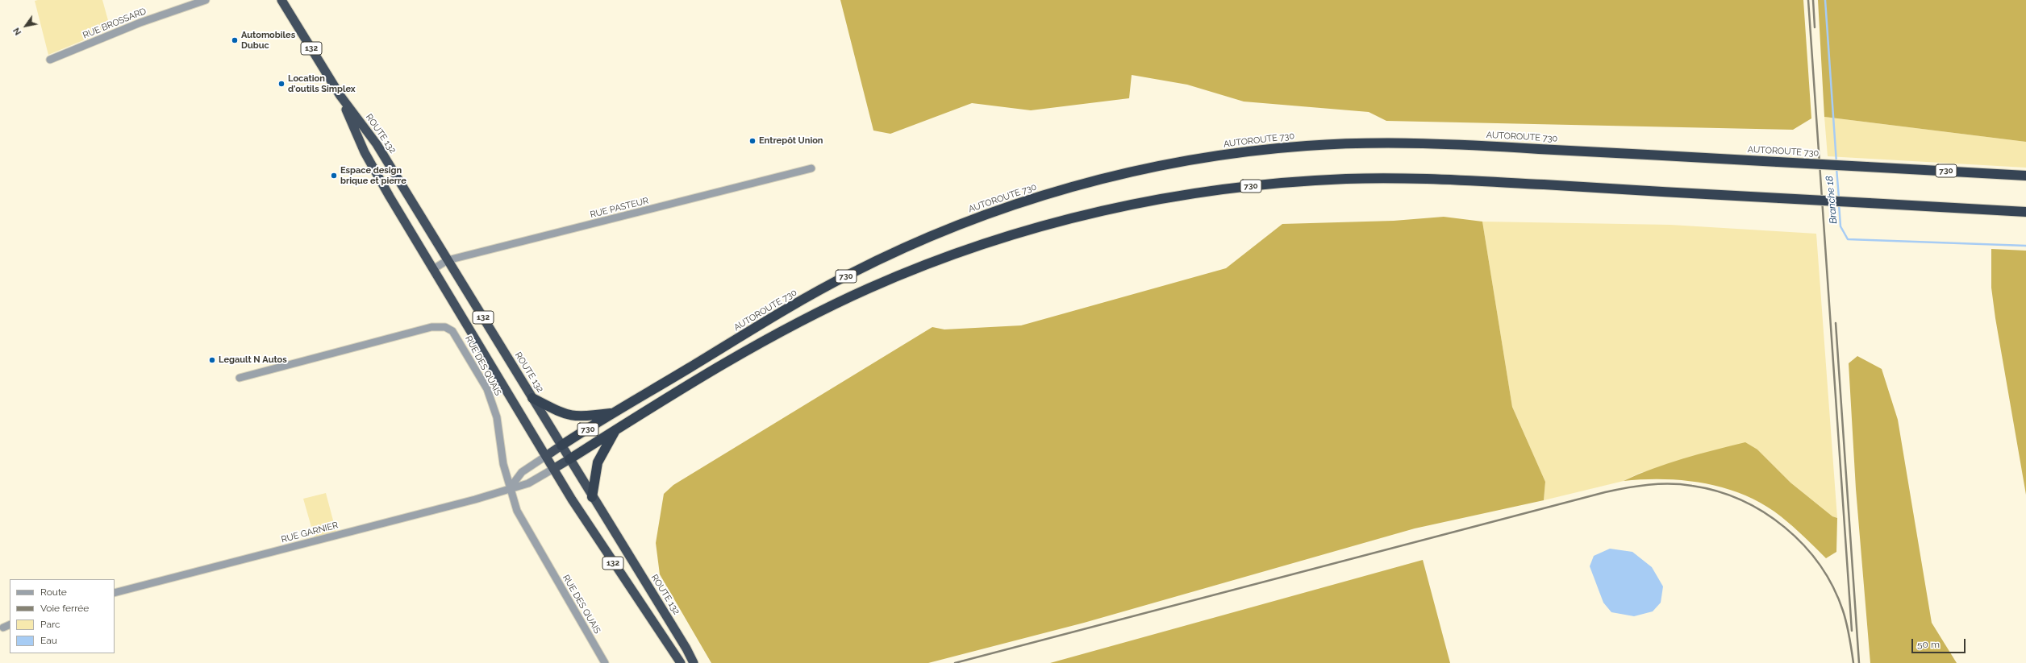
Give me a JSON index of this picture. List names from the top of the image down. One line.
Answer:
{"streets":{"highway":["132","ROUTE 132","AUTOROUTE 730","730"],"street":["RUE BROSSARD","RUE PASTEUR","RUE DES QUAIS","RUE GARNIER"]},"crossings":[["ROUTE 132","AUTOROUTE 730"],["ROUTE 132","730"],["ROUTE 132","RUE PASTEUR"],["ROUTE 132","RUE GARNIER"],["RUE DES QUAIS","RUE GARNIER"]],"water":["Branche 18"],"places":["Automobiles Dubuc","Location d'outils Simplex","Entrepôt Union","Espace design brique et pierre","Legault N Autos"],"legend":["Route","Voie ferrée","Parc","Eau"],"scale_bar":"50 m","north":"bottom left"}
